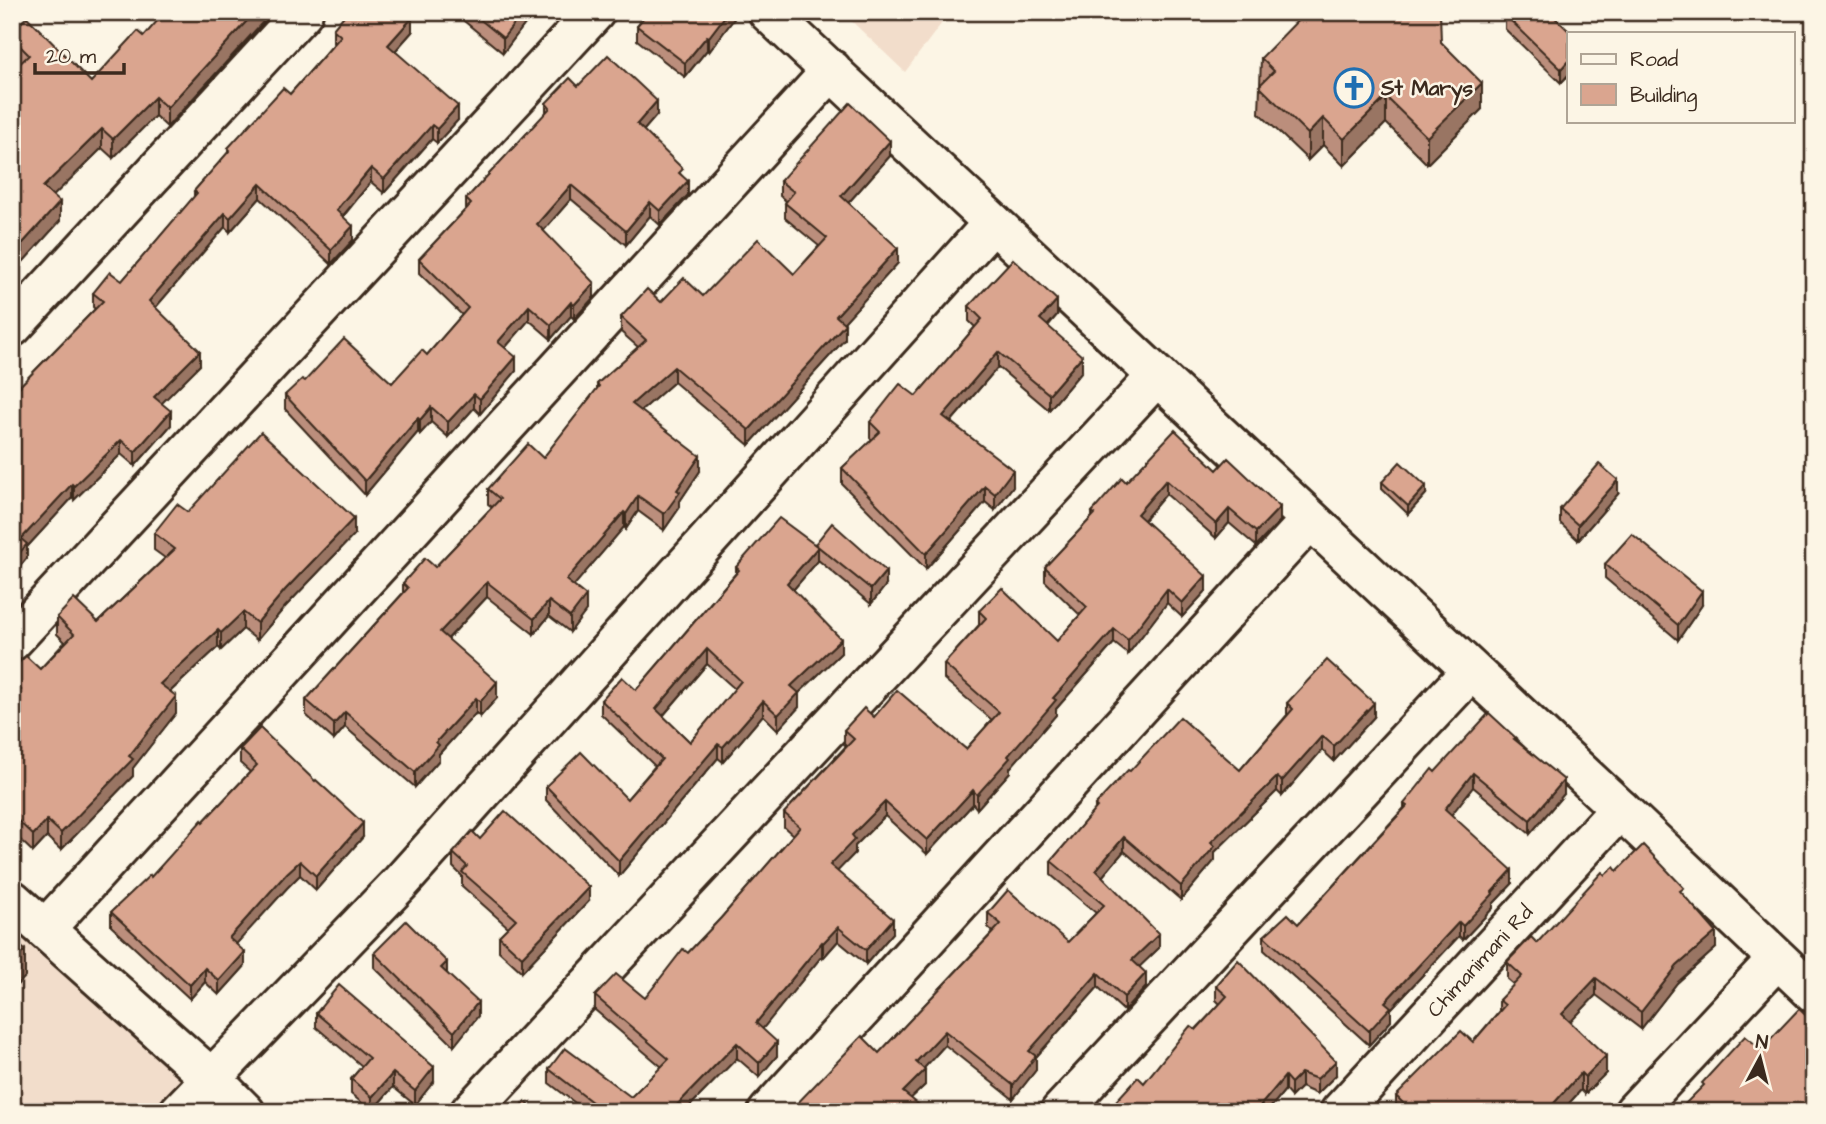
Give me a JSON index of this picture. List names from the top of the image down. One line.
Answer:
{"streets":{"street":["Chimanimani Rd"]},"places":{"church":["St Marys"]},"legend":["Road","Building"],"scale_bar":"20 m","north":"top"}
